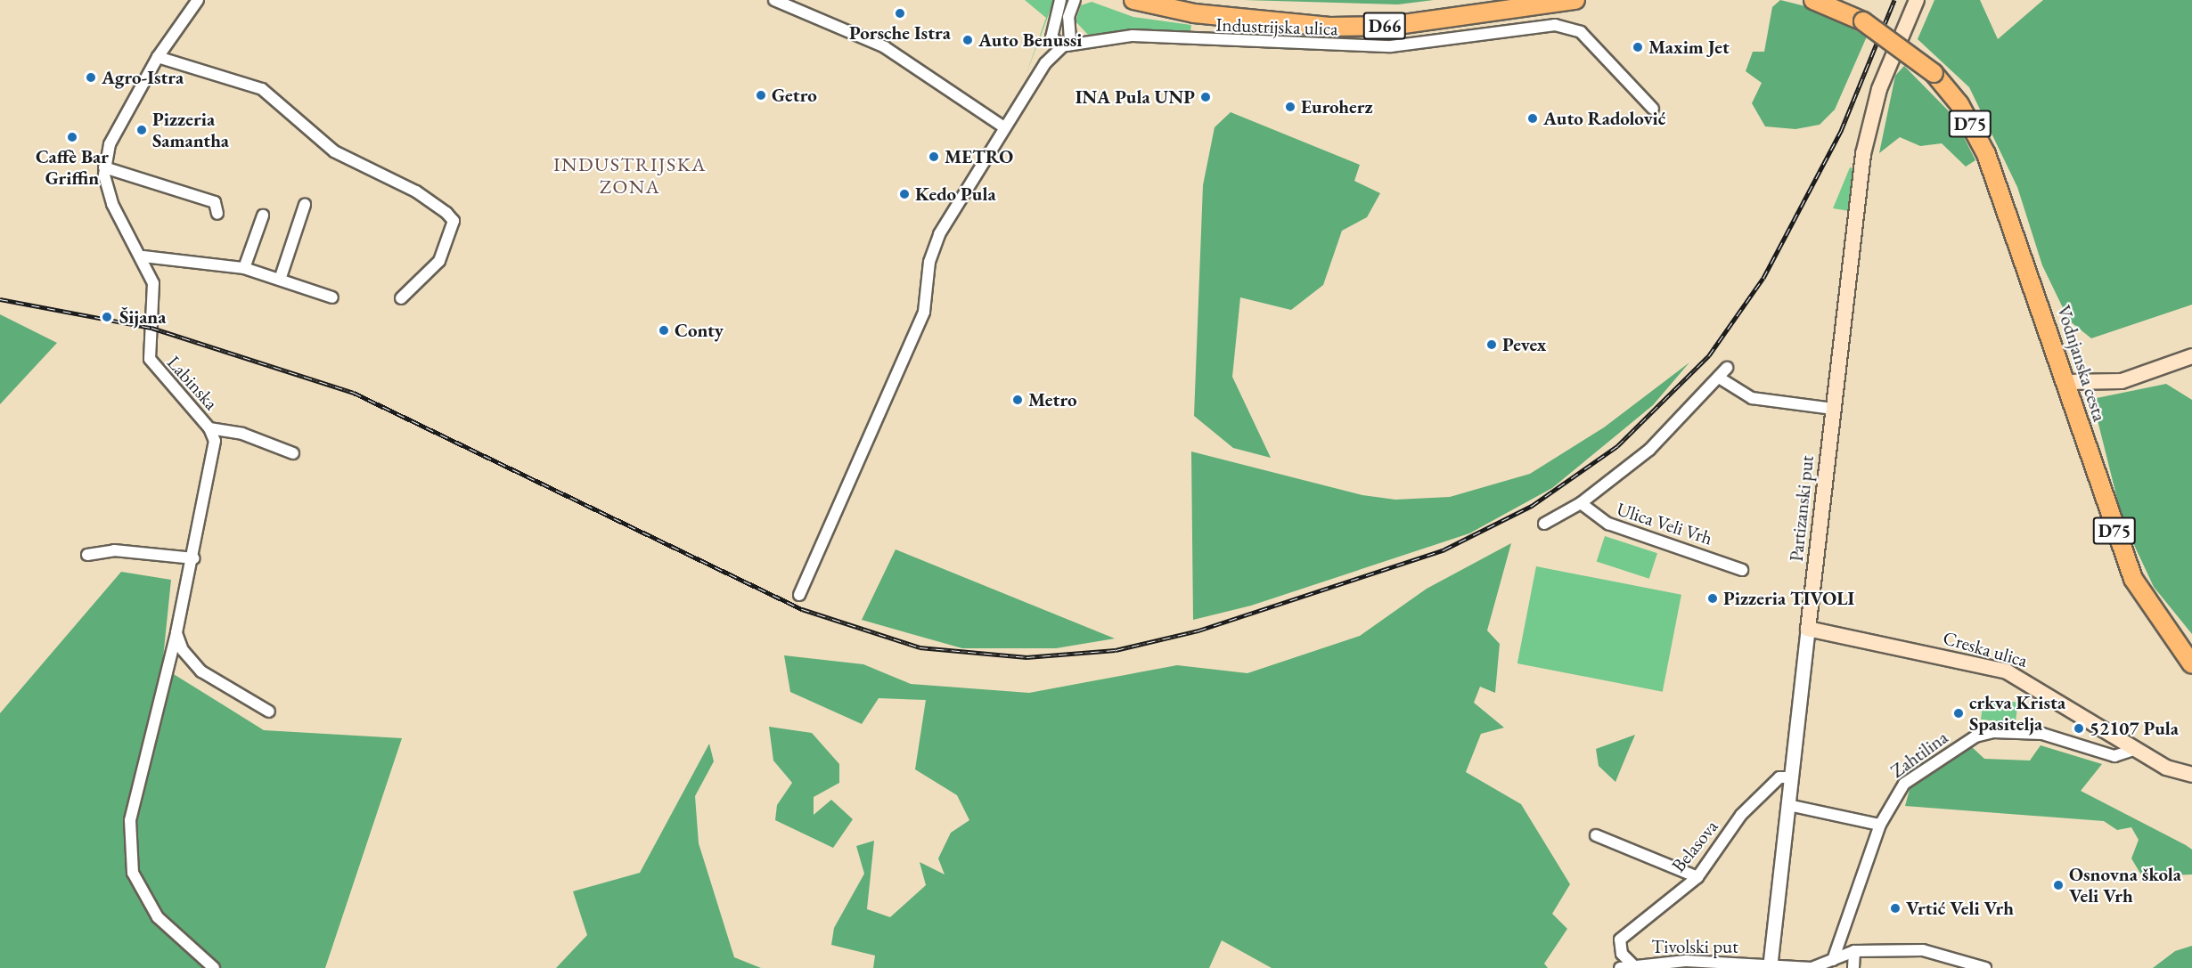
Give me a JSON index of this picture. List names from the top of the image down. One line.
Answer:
{"streets":{"main road":["D66","D75","Vodnjanska cesta","Partizanski put","Creska ulica"],"street":["Industrijska ulica","Labinska","Ulica Veli Vrh","Zahtilina","Belasova","Tivolski put"]},"crossings":[["D75","Vodnjanska cesta"],["Partizanski put","Creska ulica"],["Partizanski put","Belasova"],["Partizanski put","Tivolski put"],["Creska ulica","Zahtilina"],["Zahtilina","Tivolski put"],["Belasova","Tivolski put"]],"districts":["INDUSTRIJSKA ZONA"],"places":["Porsche Istra","Auto Benussi","Maxim Jet","Agro-Istra","Getro","INA Pula UNP","Euroherz","Auto Radolović","Pizzeria Samantha","Caffè Bar Griffin","METRO","Kedo Pula","Šijana","Conty","Pevex","Metro","Pizzeria TIVOLI","crkva Krista Spasitelja","52107 Pula","Osnovna škola Veli Vrh","Vrtić Veli Vrh"]}
